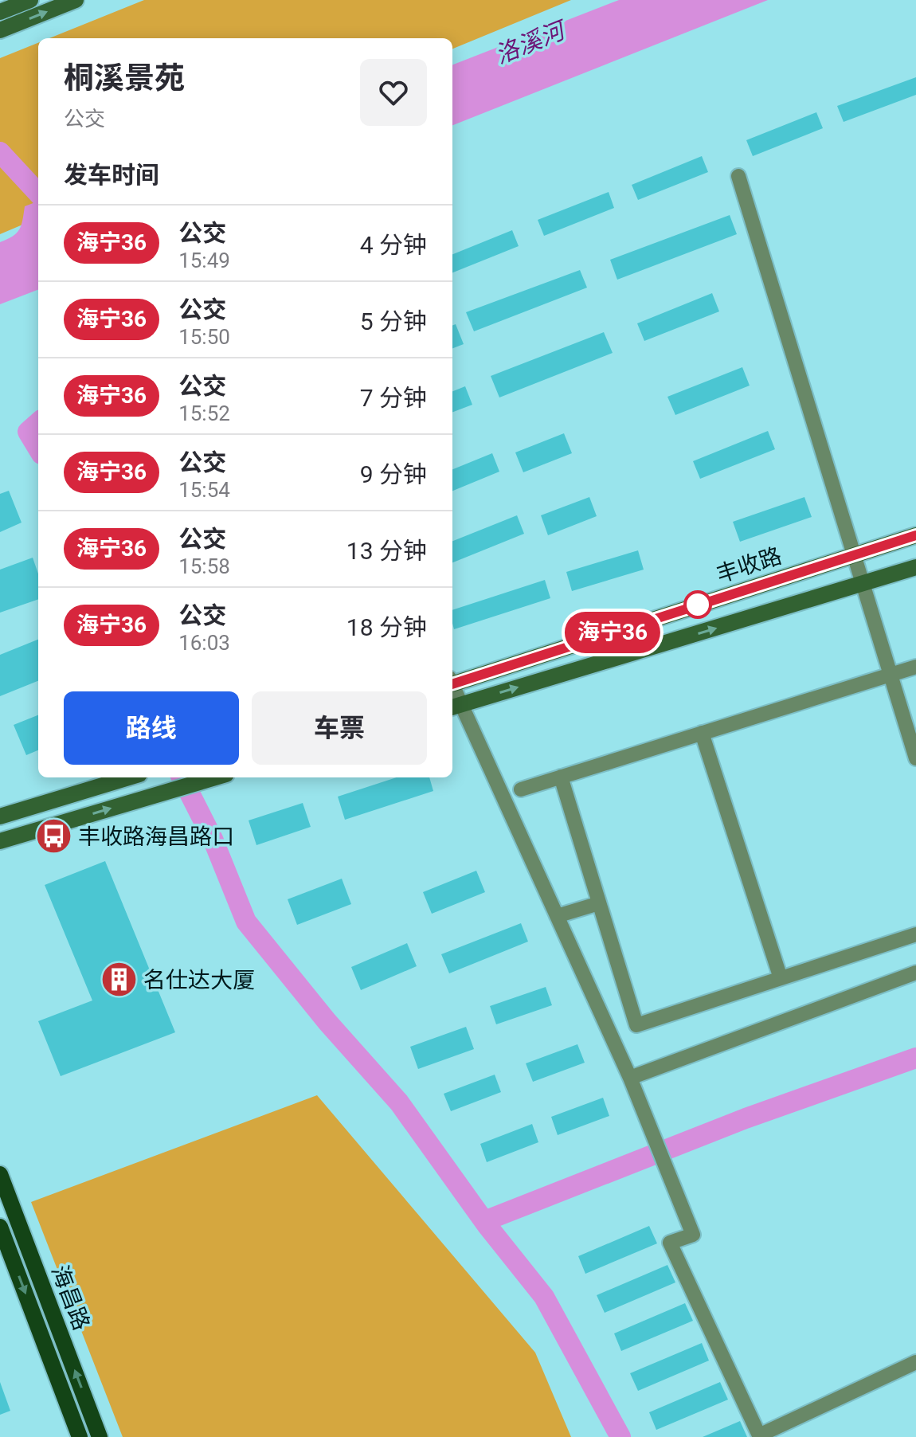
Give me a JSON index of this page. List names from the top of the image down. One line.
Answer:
{"streets":{"main road":["丰收路","海昌路"]},"water":["洛溪河"],"places":{"bus stop":["丰收路海昌路口"],"building":["名仕达大厦"]},"lines":["bus line 海宁36"],"page":{"on_map":"海宁36","heading":[["桐溪景苑","公交"],"发车时间"],"list":[{"mark":"海宁36","name":"公交","note":"15:49","value":"4 分钟"},{"mark":"海宁36","name":"公交","note":"15:50","value":"5 分钟"},{"mark":"海宁36","name":"公交","note":"15:52","value":"7 分钟"},{"mark":"海宁36","name":"公交","note":"15:54","value":"9 分钟"},{"mark":"海宁36","name":"公交","note":"15:58","value":"13 分钟"},{"mark":"海宁36","name":"公交","note":"16:03","value":"18 分钟"}],"buttons":["路线","车票"]}}
